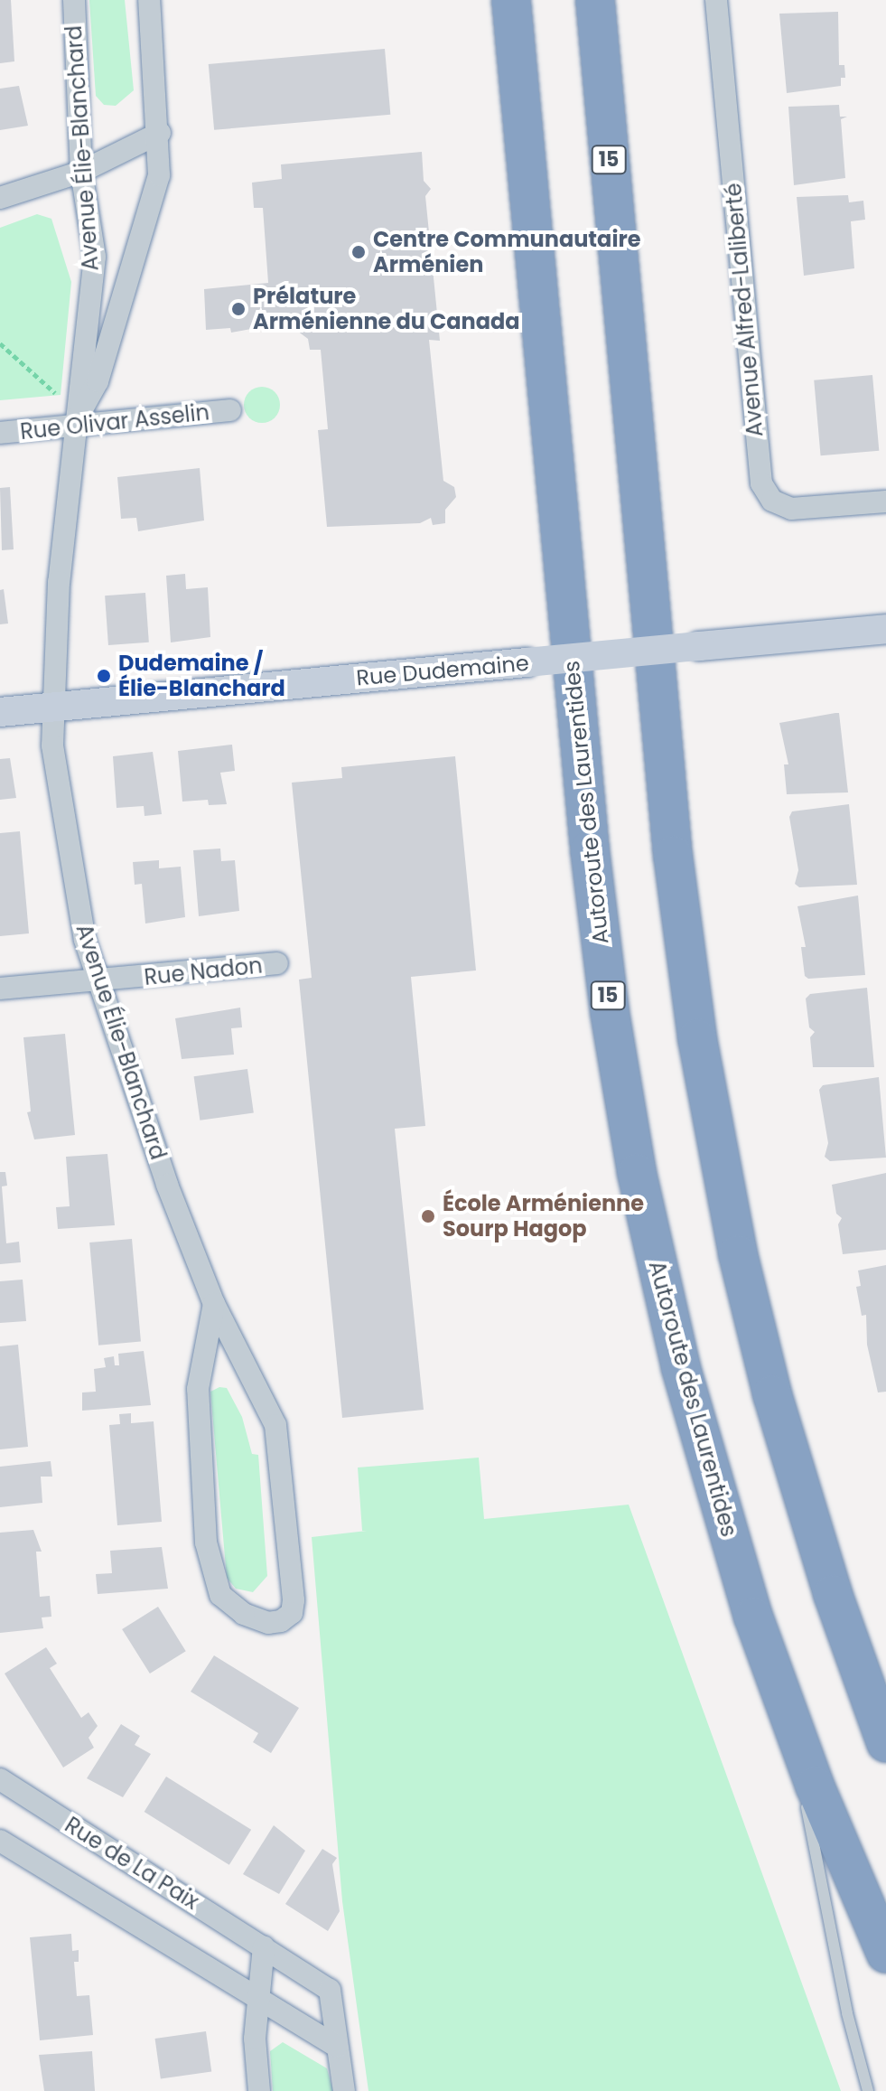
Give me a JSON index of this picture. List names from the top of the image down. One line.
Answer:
{"streets":{"highway":["15","Autoroute des Laurentides"],"street":["Avenue Élie-Blanchard","Avenue Alfred-Laliberté","Rue Olivar Asselin","Rue Dudemaine","Rue Nadon","Rue de La Paix"]},"crossings":[["Avenue Élie-Blanchard","Rue Olivar Asselin"],["Avenue Élie-Blanchard","Rue Dudemaine"],["Avenue Élie-Blanchard","Rue Nadon"]],"places":["Centre Communautaire Arménien","Prélature Arménienne du Canada","Dudemaine / Élie-Blanchard","École Arménienne Sourp Hagop"]}
